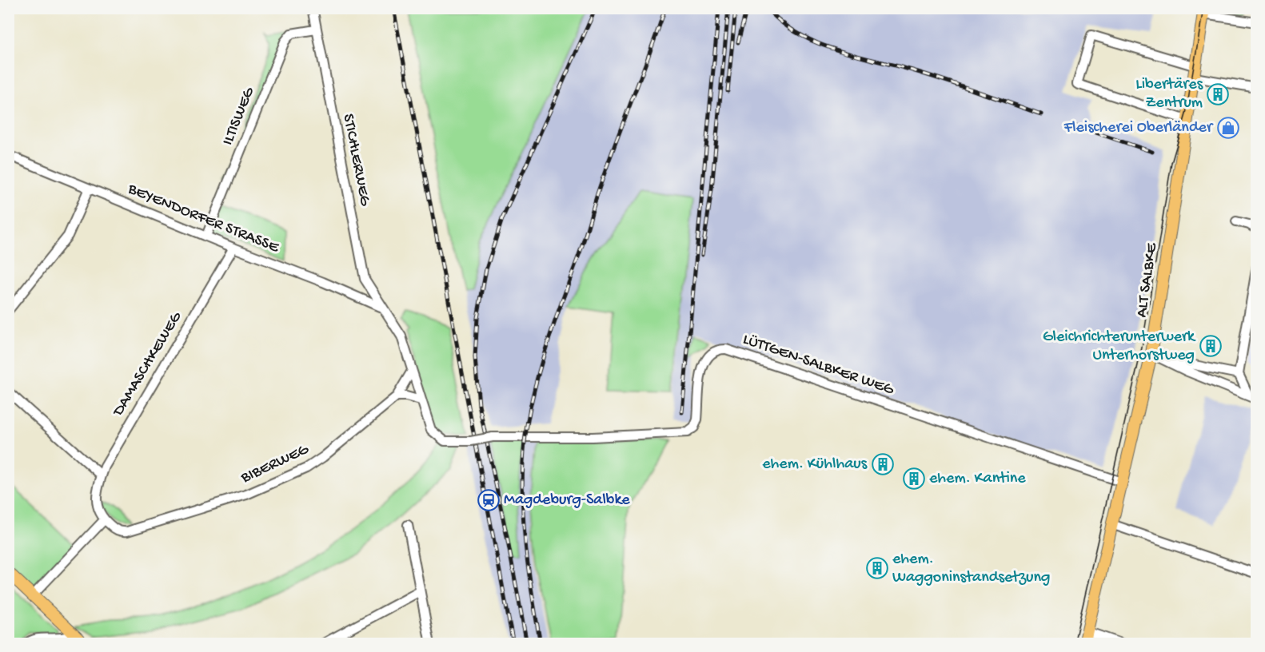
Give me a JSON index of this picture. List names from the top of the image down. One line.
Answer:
{"streets":{"main road":["ALT SALBKE"],"street":["ILTISWEG","STICHLERWEG","BEYENDORFER STRASSE","DAMASCHKEWEG","LÜTTGEN-SALBKER WEG","BIBERWEG"]},"crossings":[["ILTISWEG","STICHLERWEG"],["ILTISWEG","BEYENDORFER STRASSE"],["STICHLERWEG","BEYENDORFER STRASSE"],["STICHLERWEG","LÜTTGEN-SALBKER WEG"],["BEYENDORFER STRASSE","DAMASCHKEWEG"],["BEYENDORFER STRASSE","LÜTTGEN-SALBKER WEG"],["ALT SALBKE","LÜTTGEN-SALBKER WEG"],["DAMASCHKEWEG","BIBERWEG"],["LÜTTGEN-SALBKER WEG","BIBERWEG"]],"places":{"building":["Libertäres Zentrum","Gleichrichterunterwerk Unterhorstweg","ehem. Kühlhaus","ehem. Kantine","ehem. Waggoninstandsetzung"],"shop":["Fleischerei Oberländer"],"station":["Magdeburg-Salbke"]}}
